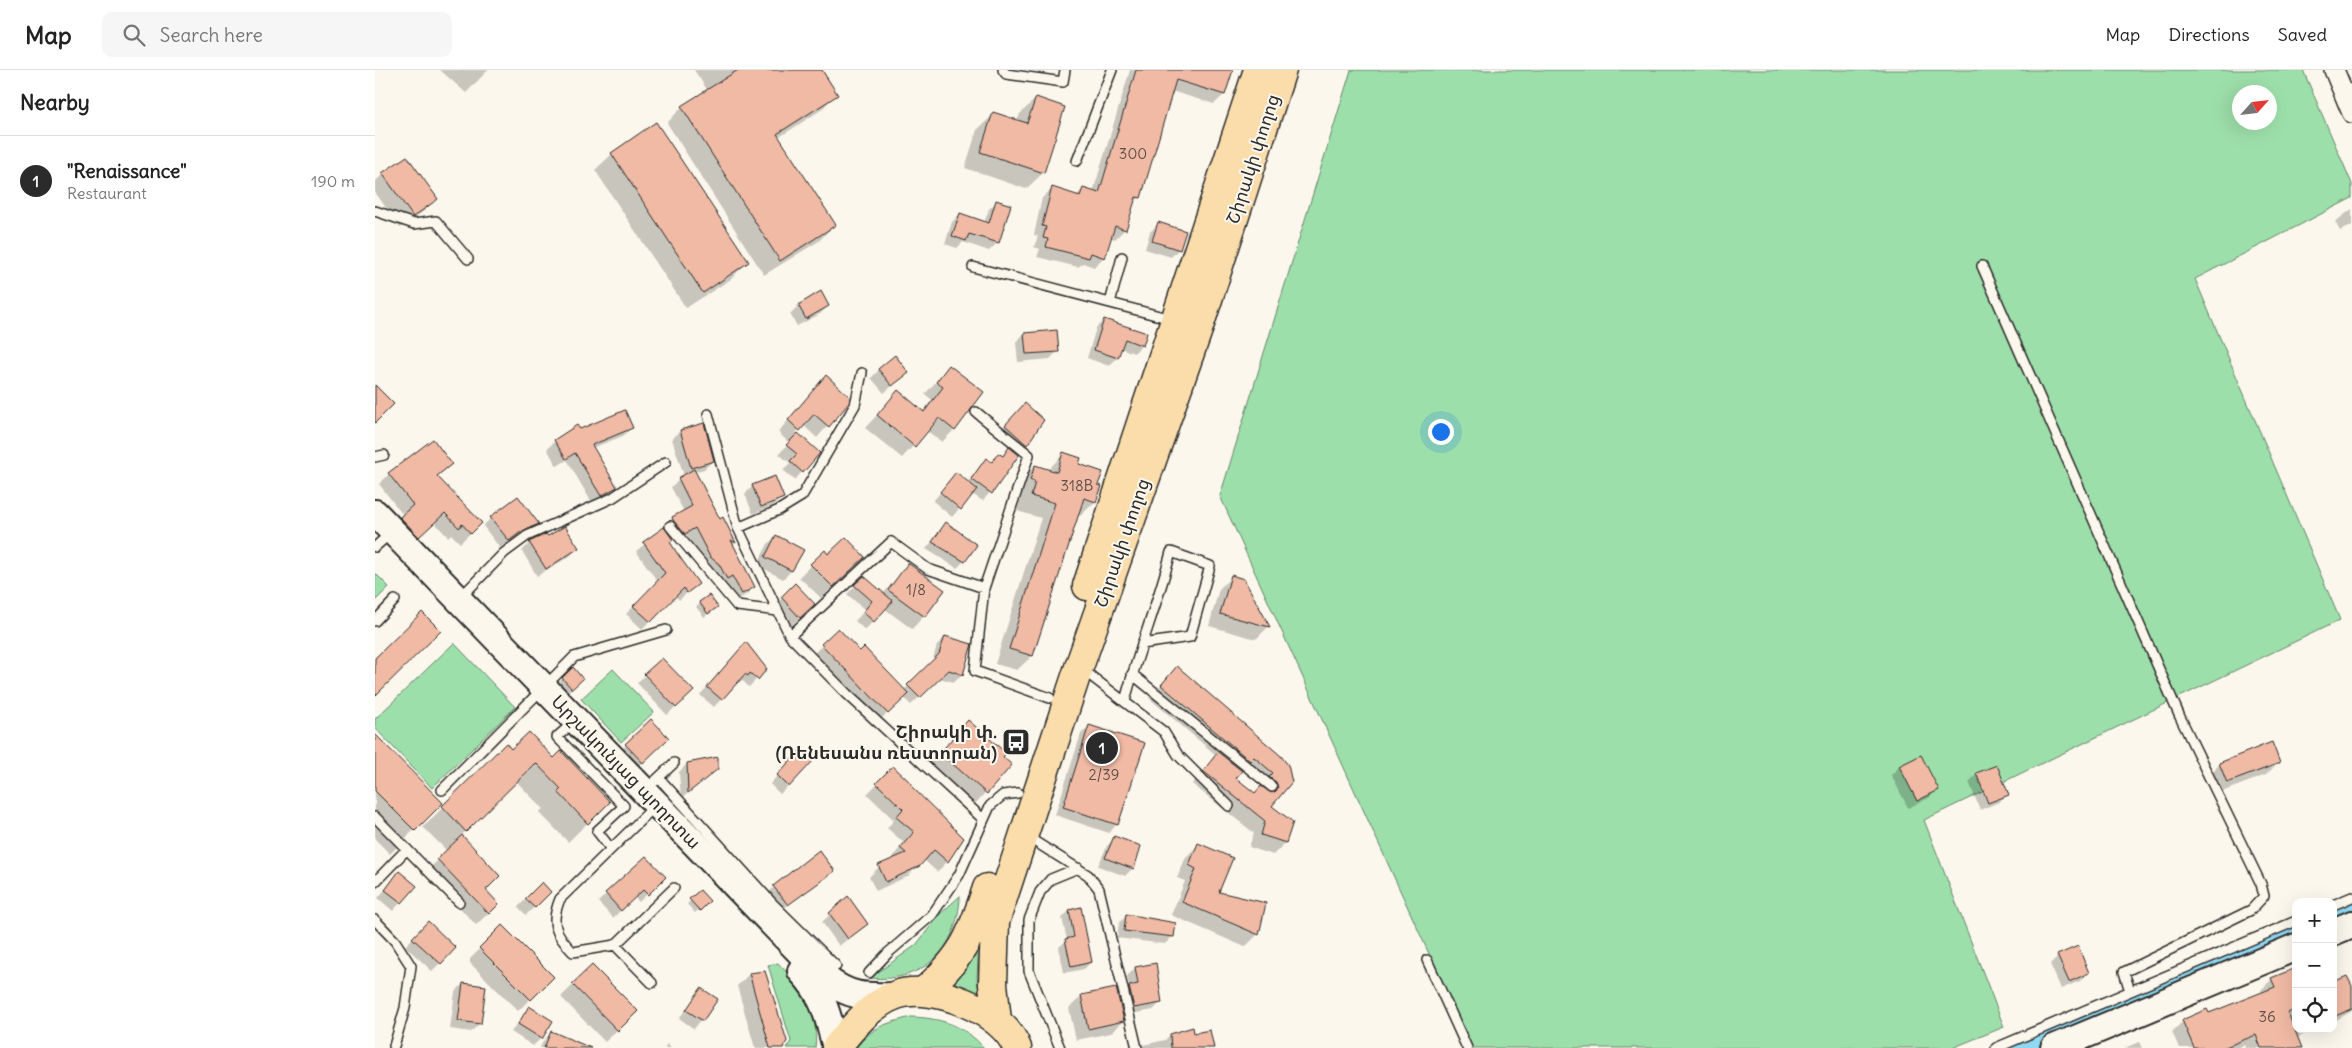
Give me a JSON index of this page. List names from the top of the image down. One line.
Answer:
{"streets":{"highway":["Շիրակի փողոց"],"street":["Արշակունյաց պողոտա"]},"places":{"bus stop":["Շիրակի փ. (Ռենեսանս ռեստորան)"]},"house_numbers":["300","318B","1/8","2/39","36"],"north":"top right","page":{"header":"Map","search":"Search here","nav":["Map","Directions","Saved"],"heading":"Nearby","list":[{"mark":"1","name":"\"Renaissance\"","note":"Restaurant","value":"190 m"}],"pins":"1","map_buttons":["+","−"]}}
